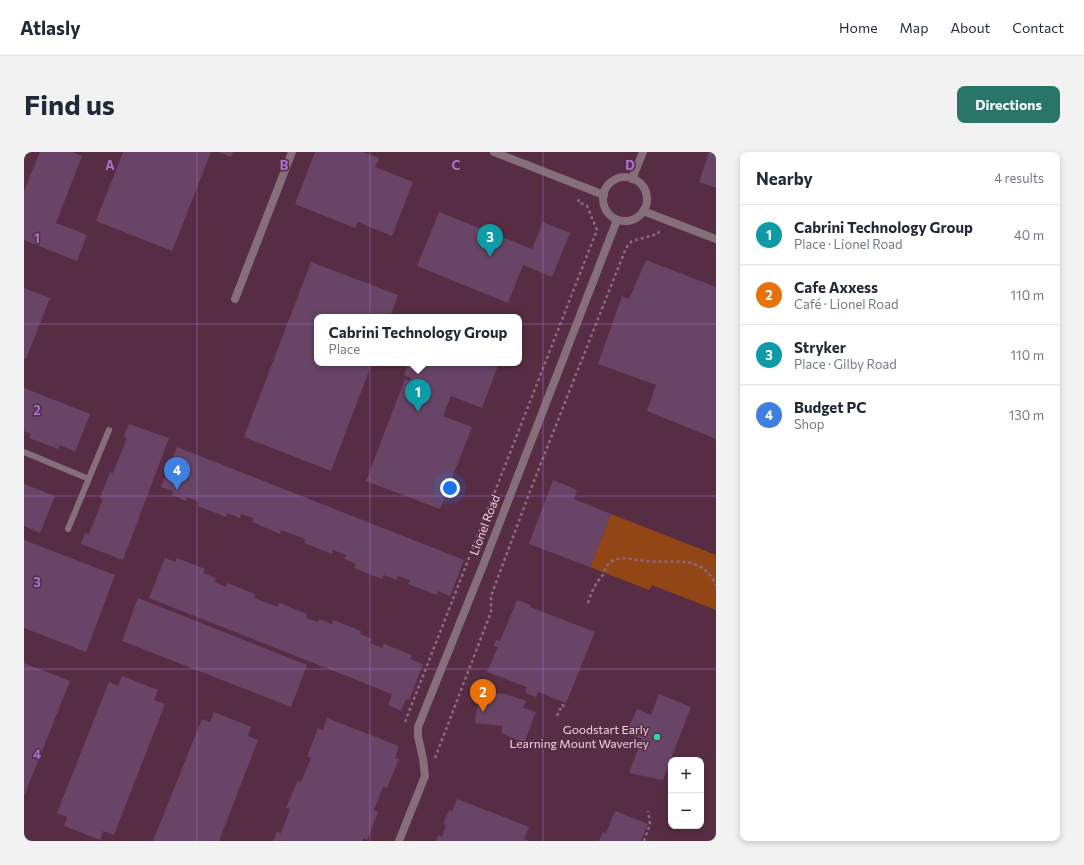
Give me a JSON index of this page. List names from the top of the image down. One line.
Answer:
{"streets":{"street":["Lionel Road"]},"places":["Goodstart Early Learning Mount Waverley"],"page":{"header":"Atlasly","nav":["Home","Map","About","Contact"],"buttons":"Directions","title":"Find us","heading":["Nearby","4 results"],"list":[{"mark":"1","name":"Cabrini Technology Group","note":"Place · Lionel Road","value":"40 m"},{"mark":"2","name":"Cafe Axxess","note":"Café · Lionel Road","value":"110 m"},{"mark":"3","name":"Stryker","note":"Place · Gilby Road","value":"110 m"},{"mark":"4","name":"Budget PC","note":"Shop","value":"130 m"}],"pins":["3","1","4","2"],"popup":["Cabrini Technology Group","Place"],"map_buttons":["+","−"]},"grid":{"columns":["A","B","C","D"],"rows":["1","2","3","4"]}}
